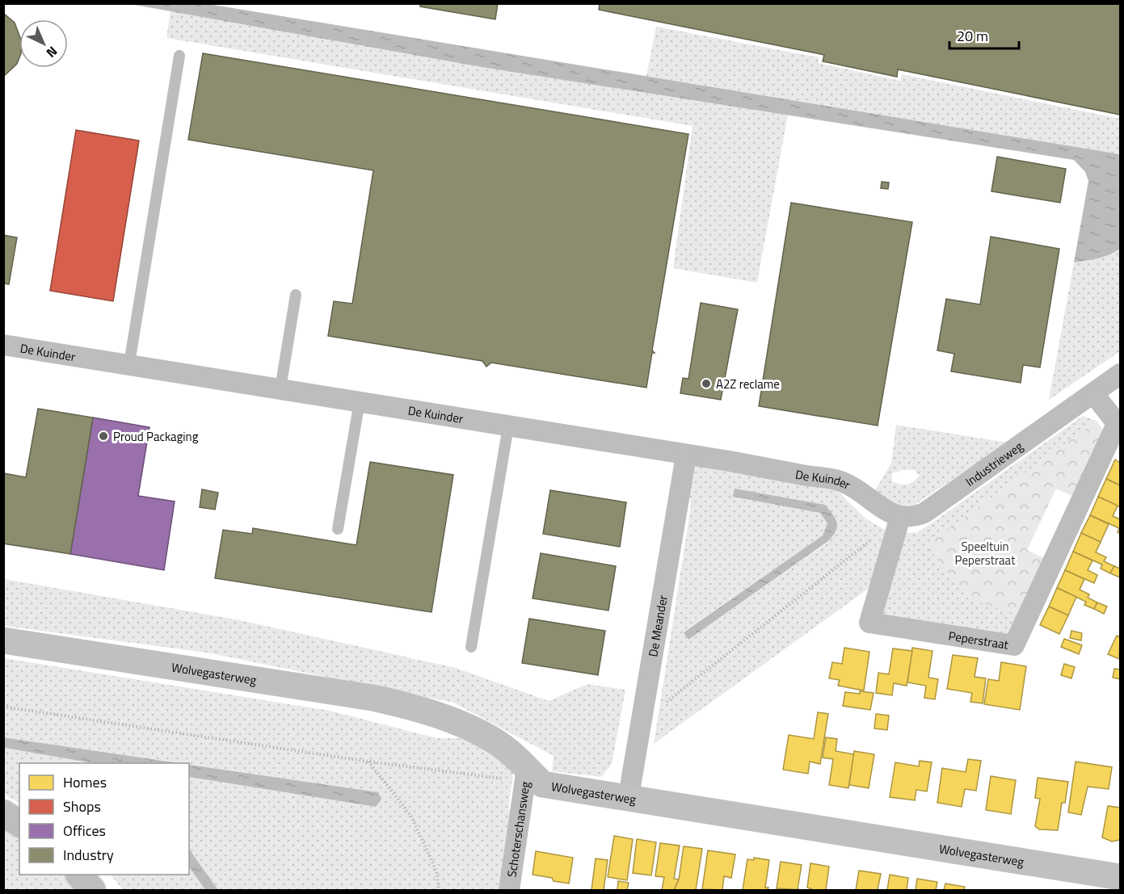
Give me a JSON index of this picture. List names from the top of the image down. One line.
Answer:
{"streets":{"street":["De Kuinder","Industrieweg","De Meander","Peperstraat","Wolvegasterweg","Schoterschansweg"]},"crossings":[["De Kuinder","Industrieweg"],["De Kuinder","De Meander"],["De Kuinder","Peperstraat"],["Industrieweg","Peperstraat"],["De Meander","Wolvegasterweg"],["Wolvegasterweg","Schoterschansweg"]],"parks":["Speeltuin Peperstraat"],"places":["A2Z reclame","Proud Packaging"],"legend":["Homes","Shops","Offices","Industry"],"scale_bar":"20 m","north":"bottom right"}
